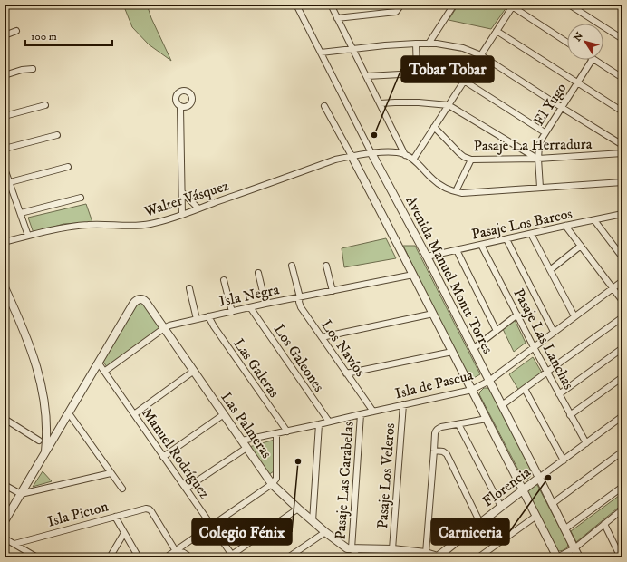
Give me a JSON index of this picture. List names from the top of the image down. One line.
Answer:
{"streets":{"street":["El Yugo","Pasaje La Herradura","Walter Vásquez","Pasaje Los Barcos","Avenida Manuel Montt Torres","Isla Negra","Pasaje Las Lanchas","Los Navíos","Los Galeones","Las Galeras","Isla de Pascua","Las Palmeras","Manuel Rodríguez","Pasaje Los Veleros","Pasaje Las Carabelas","Florencia","Isla Picton"]},"crossings":[["El Yugo","Pasaje La Herradura"],["Walter Vásquez","Avenida Manuel Montt Torres"],["Pasaje Los Barcos","Avenida Manuel Montt Torres"],["Pasaje Los Barcos","Pasaje Las Lanchas"],["Avenida Manuel Montt Torres","Isla de Pascua"],["Avenida Manuel Montt Torres","Florencia"],["Isla Negra","Los Navíos"],["Isla Negra","Los Galeones"],["Isla Negra","Las Galeras"],["Isla Negra","Las Palmeras"],["Isla Negra","Manuel Rodríguez"],["Pasaje Las Lanchas","Isla de Pascua"],["Pasaje Las Lanchas","Florencia"],["Los Navíos","Isla de Pascua"],["Los Galeones","Isla de Pascua"],["Las Galeras","Isla de Pascua"],["Isla de Pascua","Las Palmeras"],["Isla de Pascua","Pasaje Los Veleros"],["Isla de Pascua","Pasaje Las Carabelas"],["Las Palmeras","Manuel Rodríguez"],["Las Palmeras","Pasaje Las Carabelas"],["Las Palmeras","Florencia"],["Pasaje Los Veleros","Florencia"],["Pasaje Las Carabelas","Florencia"]],"places":["Tobar Tobar","Colegio Fénix","Carniceria"],"scale_bar":"100 m","north":"top left"}
